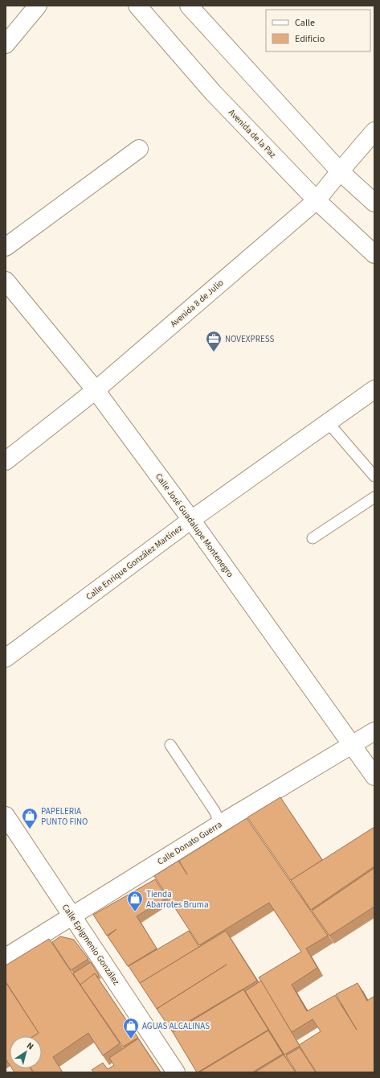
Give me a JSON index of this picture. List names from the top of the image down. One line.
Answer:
{"streets":{"street":["Avenida de la Paz","Avenida 8 de Julio","Calle José Guadalupe Montenegro","Calle Enrique González Martínez","Calle Donato Guerra","Calle Epigmenio González"]},"crossings":[["Avenida de la Paz","Avenida 8 de Julio"],["Avenida 8 de Julio","Calle José Guadalupe Montenegro"],["Calle José Guadalupe Montenegro","Calle Enrique González Martínez"],["Calle José Guadalupe Montenegro","Calle Donato Guerra"],["Calle Donato Guerra","Calle Epigmenio González"]],"places":{"office":["NOVEXPRESS"],"shop":["PAPELERIA PUNTO FINO","Tienda Abarrotes Bruma","AGUAS ALCALINAS"]},"legend":["Calle","Edificio"],"north":"top right"}
